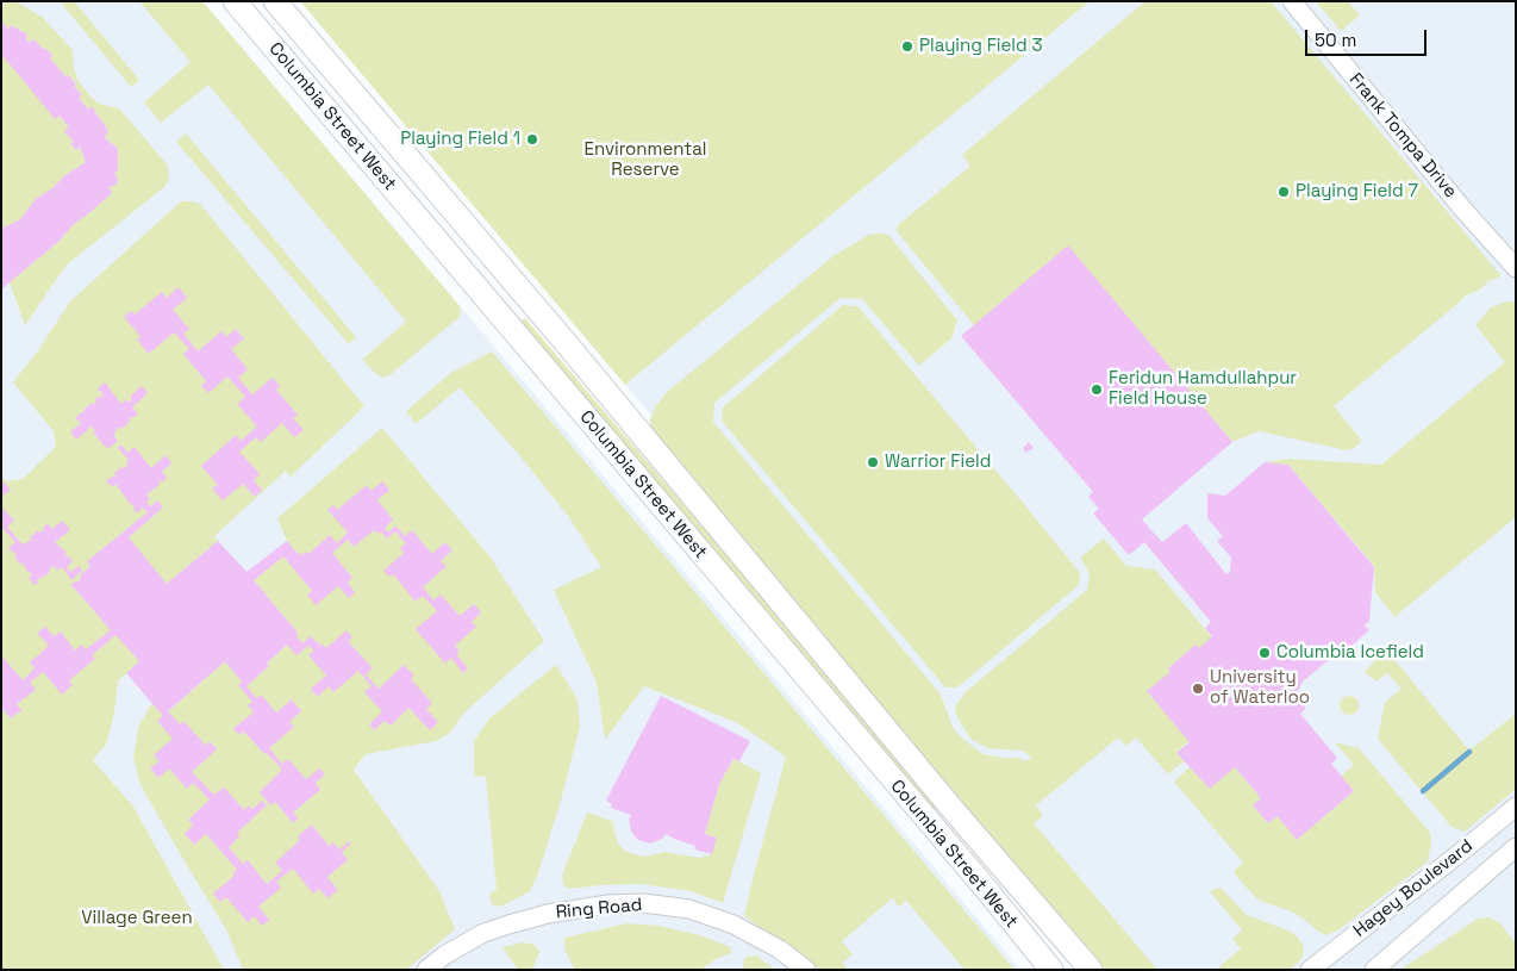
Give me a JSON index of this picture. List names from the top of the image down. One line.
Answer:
{"streets":{"main road":["Columbia Street West"],"street":["Frank Tompa Drive","Hagey Boulevard","Ring Road"]},"parks":["Environmental Reserve","Village Green"],"places":["Playing Field 3","Playing Field 1","Playing Field 7","Feridun Hamdullahpur Field House","Warrior Field","Columbia Icefield","University of Waterloo"],"scale_bar":"50 m"}
